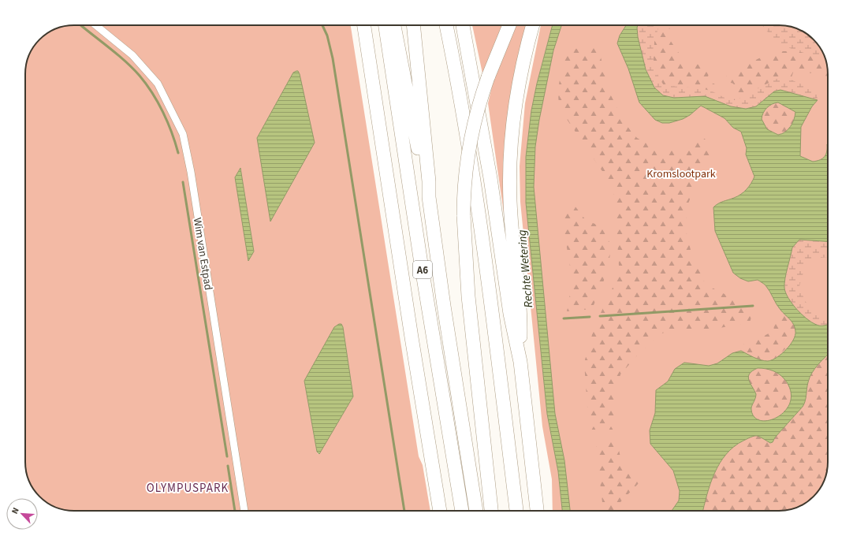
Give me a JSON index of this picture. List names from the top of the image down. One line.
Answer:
{"streets":{"highway":["A6"],"street":["Wim van Estpad"]},"districts":["OLYMPUSPARK"],"water":["Rechte Wetering"],"parks":["Kromslootpark"],"north":"top left"}
